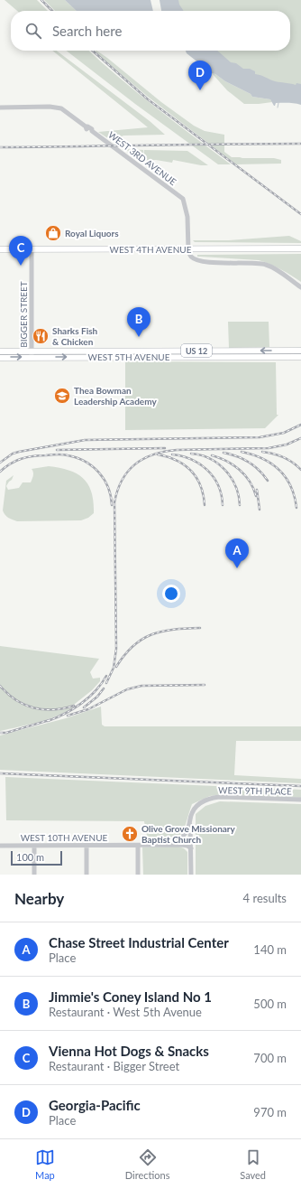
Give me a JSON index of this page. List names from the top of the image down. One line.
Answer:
{"streets":{"main road":["WEST 4TH AVENUE","US 12","WEST 5TH AVENUE"],"street":["WEST 3RD AVENUE","BIGGER STREET","WEST 9TH PLACE","WEST 10TH AVENUE"]},"crossings":[["WEST 3RD AVENUE","WEST 4TH AVENUE"],["WEST 4TH AVENUE","BIGGER STREET"],["BIGGER STREET","WEST 5TH AVENUE"],["WEST 9TH PLACE","WEST 10TH AVENUE"]],"places":{"shop":["Royal Liquors"],"restaurant":["Sharks Fish & Chicken"],"school or university":["Thea Bowman Leadership Academy"],"church":["Olive Grove Missionary Baptist Church"]},"scale_bar":"100 m","page":{"search":"Search here","pins":["D","C","B","A"],"scale":"100 m","heading":["Nearby","4 results"],"list":[{"mark":"A","name":"Chase Street Industrial Center","note":"Place","value":"140 m"},{"mark":"B","name":"Jimmie's Coney Island No 1","note":"Restaurant · West 5th Avenue","value":"500 m"},{"mark":"C","name":"Vienna Hot Dogs & Snacks","note":"Restaurant · Bigger Street","value":"700 m"},{"mark":"D","name":"Georgia-Pacific","note":"Place","value":"970 m"}],"nav":["Map","Directions","Saved"]}}
